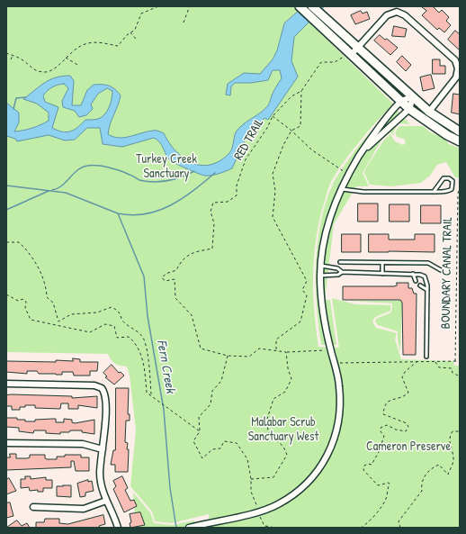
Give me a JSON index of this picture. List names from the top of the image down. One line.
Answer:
{"streets":{"path":["RED TRAIL","BOUNDARY CANAL TRAIL"]},"water":["Fern Creek"],"parks":["Turkey Creek Sanctuary","Malabar Scrub Sanctuary West","Cameron Preserve"]}
